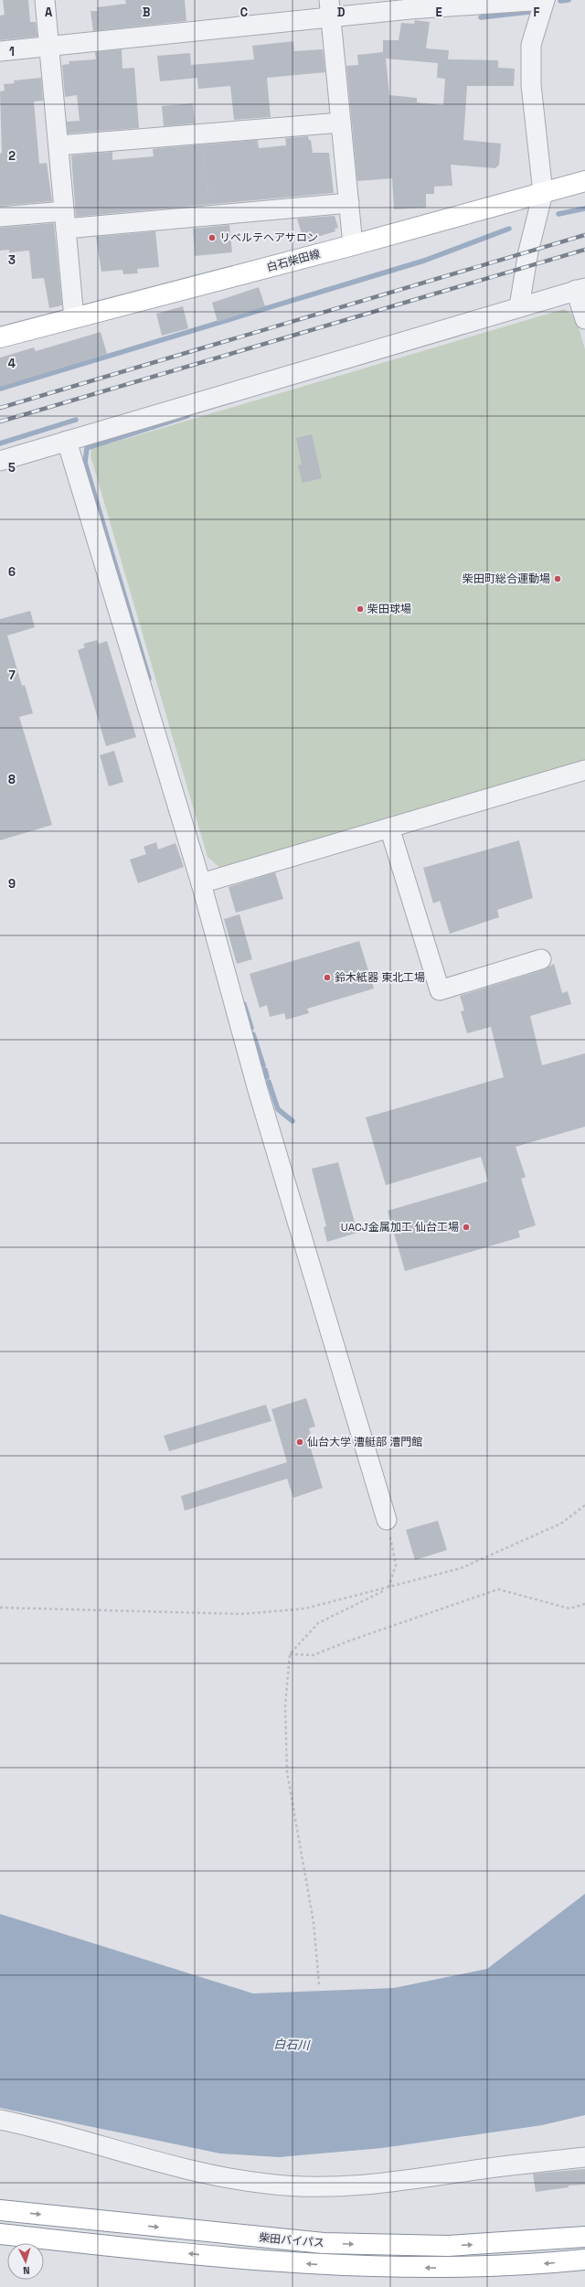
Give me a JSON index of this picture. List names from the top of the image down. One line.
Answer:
{"streets":{"main road":["白石柴田線","柴田バイパス"]},"water":["白石川"],"places":["リベルテヘアサロン","柴田町総合運動場","柴田球場","鈴木紙器 東北工場","UACJ金属加工 仙台工場","仙台大学 漕艇部 漕門館"],"north":"bottom","grid":{"columns":["A","B","C","D","E","F"],"rows":["1","2","3","4","5","6","7","8","9"]}}
